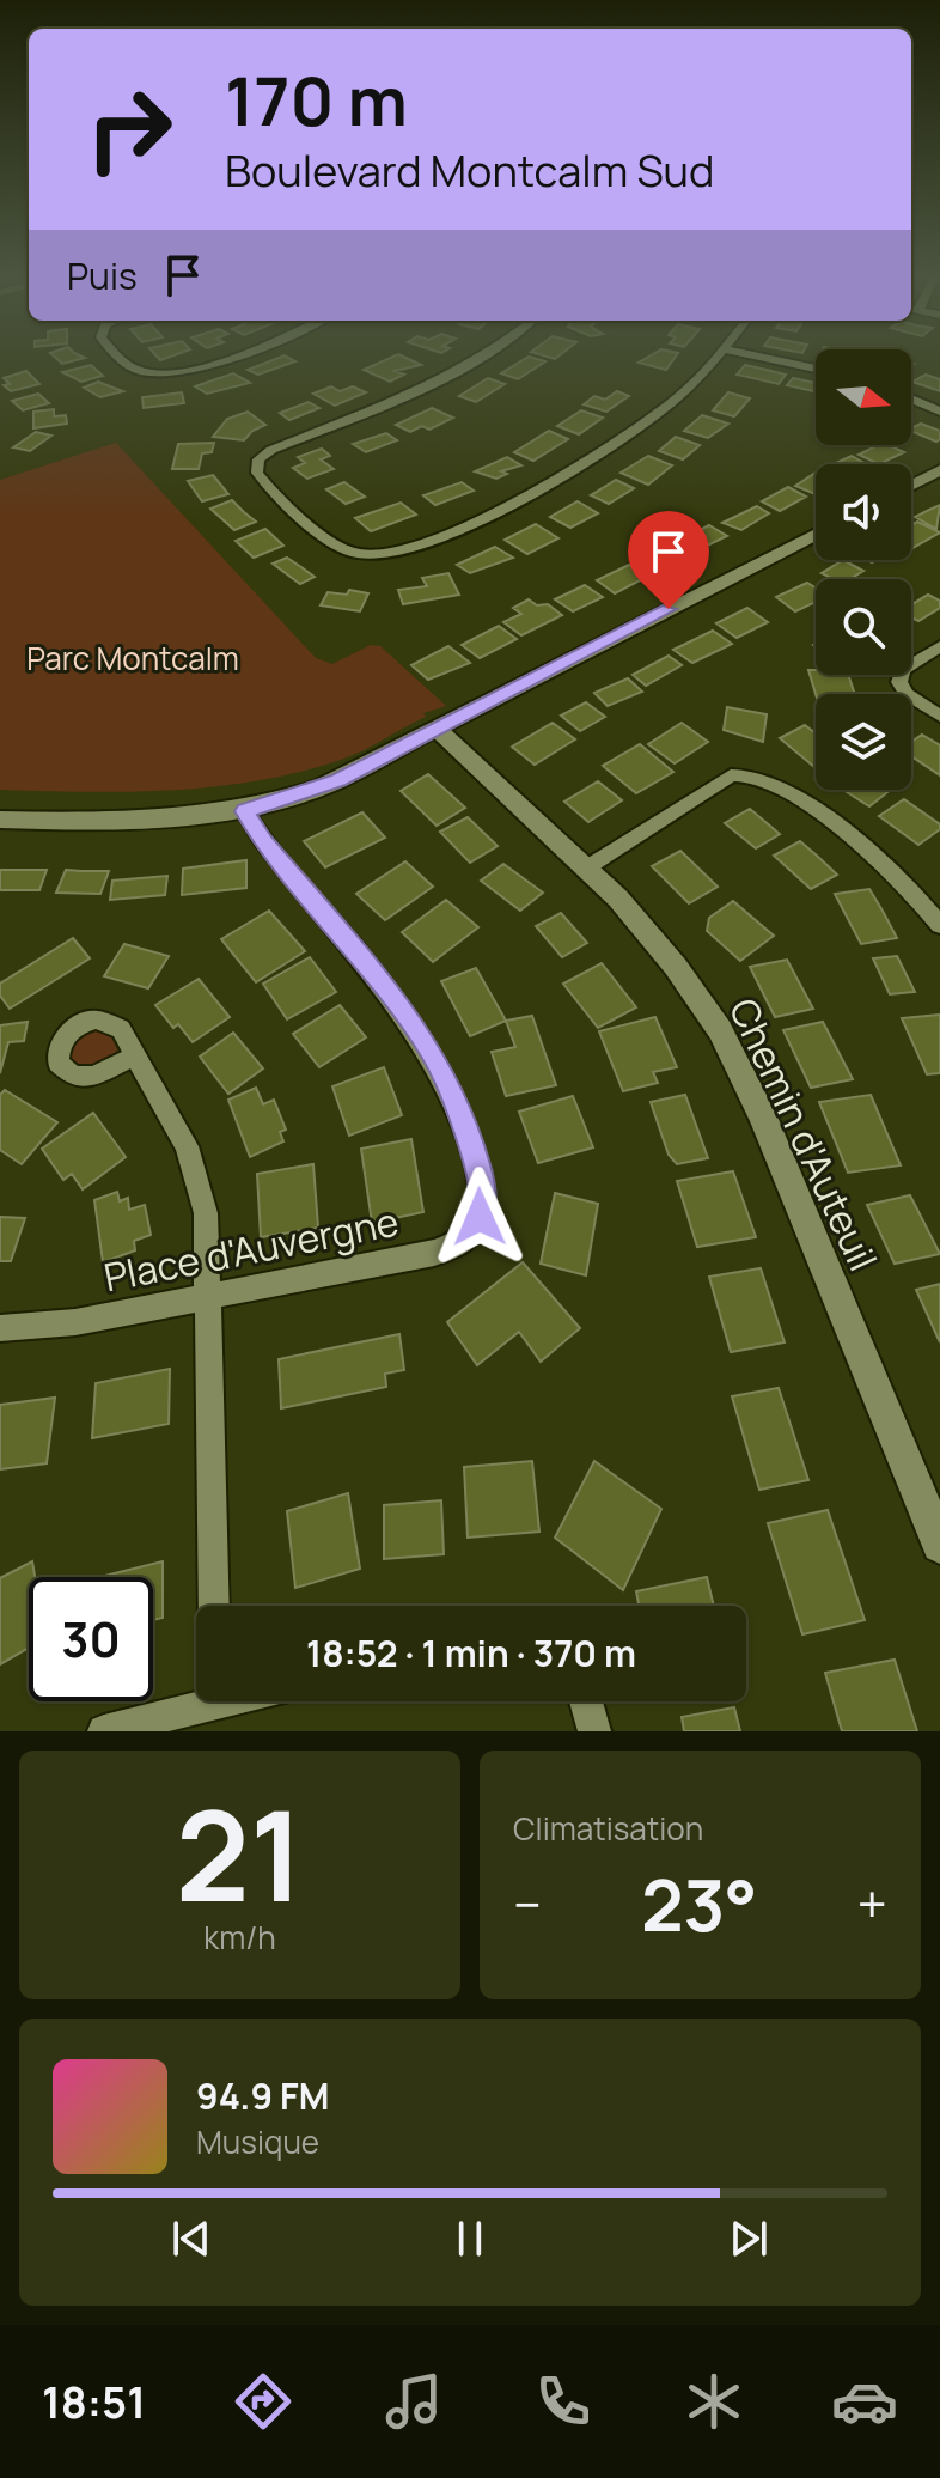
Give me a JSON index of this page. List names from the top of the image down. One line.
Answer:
{"streets":{"street":["Chemin d'Auteuil","Place d'Auvergne"]},"parks":["Parc Montcalm"],"north":"right","page":{"turn":["170 m","Boulevard Montcalm Sud"],"then":"Puis","limit":"30","trip":"18:52 · 1 min · 370 m","tile":[["21","km/h"],"Climatisation"],"heat":["−","23°","+"],"song":["94.9 FM","Musique"],"tabs":"18:51"}}
